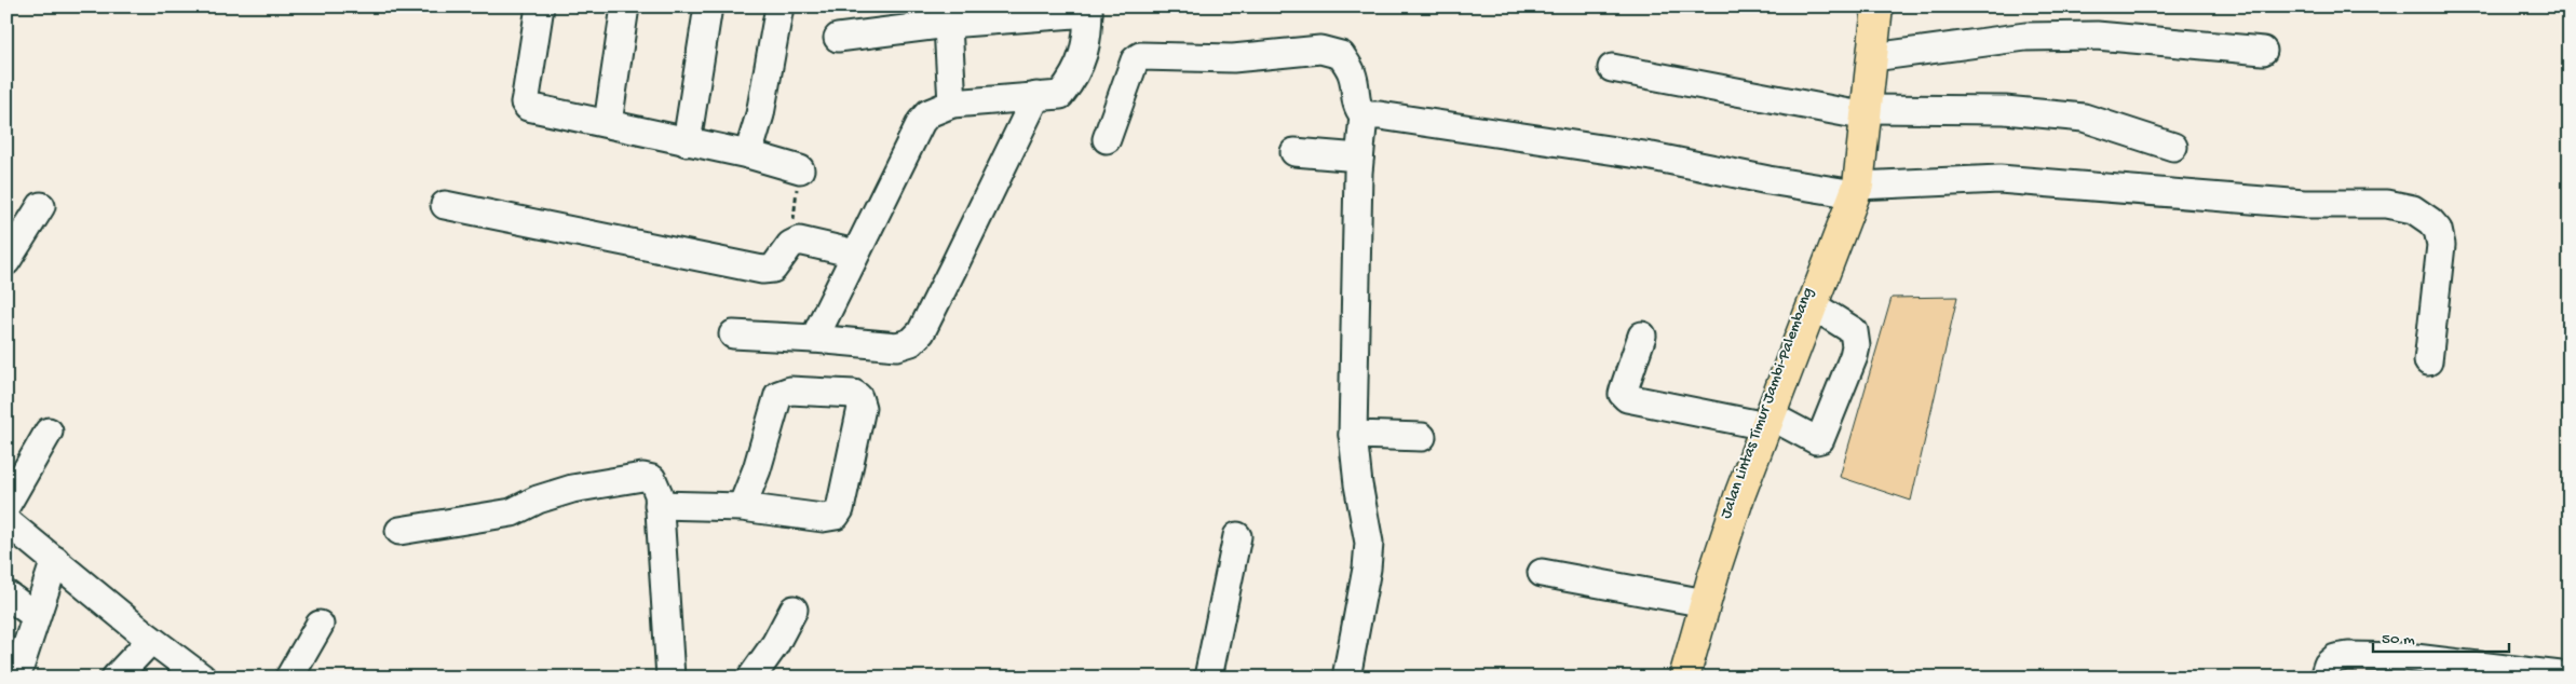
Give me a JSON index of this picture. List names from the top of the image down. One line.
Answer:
{"streets":{"highway":["Jalan Lintas Timur Jambi-Palembang"]},"scale_bar":"50 m"}
